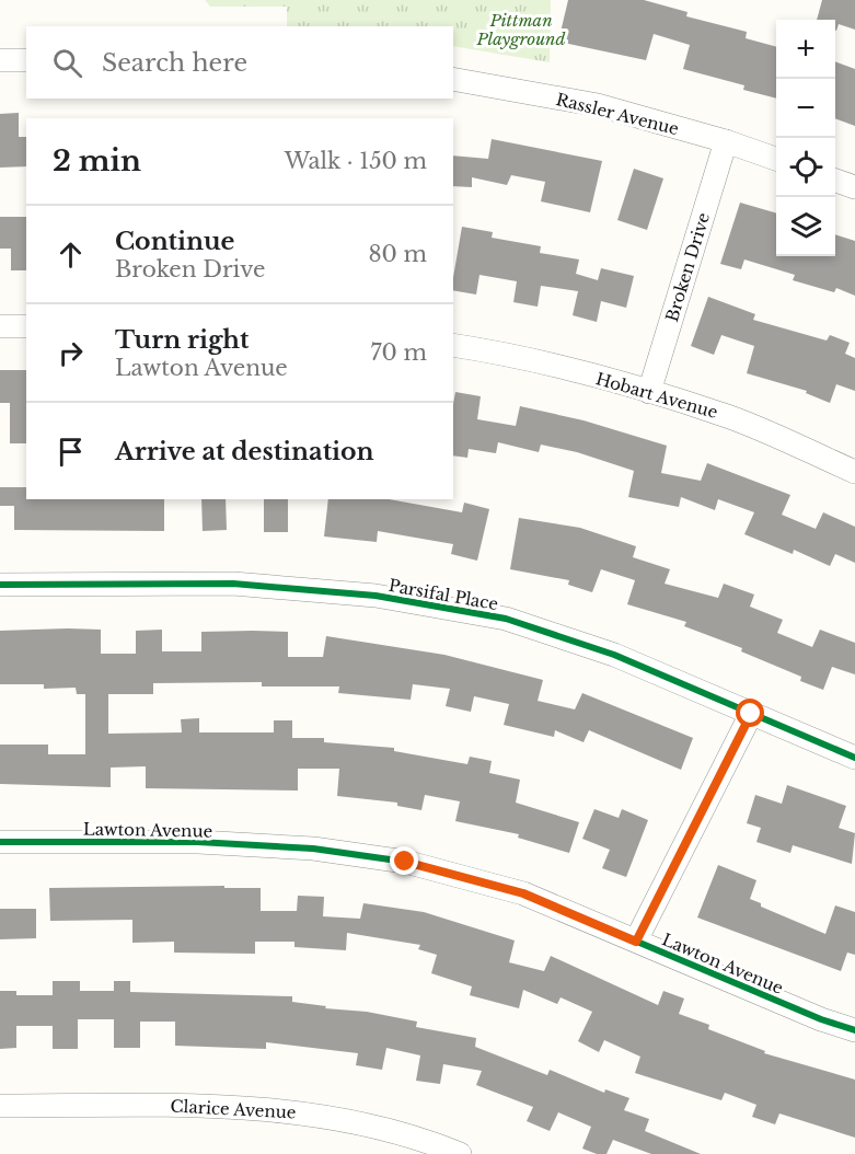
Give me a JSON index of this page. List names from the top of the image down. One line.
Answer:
{"streets":{"street":["Rassler Avenue","Broken Drive","Hobart Avenue","Parsifal Place","Lawton Avenue","Clarice Avenue"]},"crossings":[["Rassler Avenue","Broken Drive"],["Broken Drive","Hobart Avenue"]],"parks":["Pittman Playground"],"page":{"map_buttons":["+","−"],"search":"Search here","heading":["2 min","Walk · 150 m"],"list":[["Continue","Broken Drive","80 m"],["Turn right","Lawton Avenue","70 m"],"Arrive at destination"]}}
